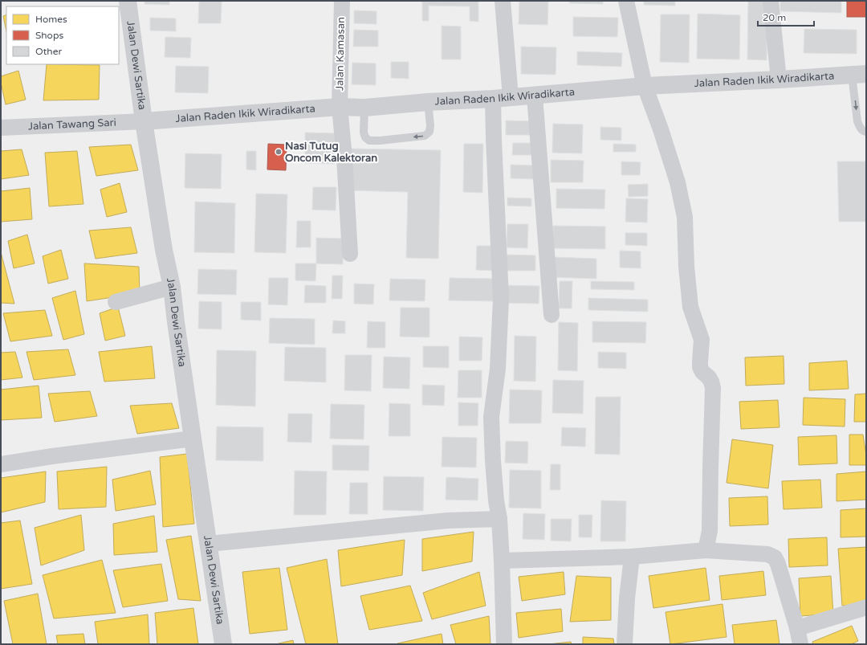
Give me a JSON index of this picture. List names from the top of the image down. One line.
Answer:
{"streets":{"street":["Jalan Kamasan","Jalan Dewi Sartika","Jalan Raden Ikik Wiradikarta","Jalan Tawang Sari"]},"crossings":[["Jalan Kamasan","Jalan Raden Ikik Wiradikarta"],["Jalan Dewi Sartika","Jalan Raden Ikik Wiradikarta"],["Jalan Dewi Sartika","Jalan Tawang Sari"],["Jalan Raden Ikik Wiradikarta","Jalan Tawang Sari"]],"places":["Nasi Tutug Oncom Kalektoran"],"legend":["Homes","Shops","Other"],"scale_bar":"20 m"}
